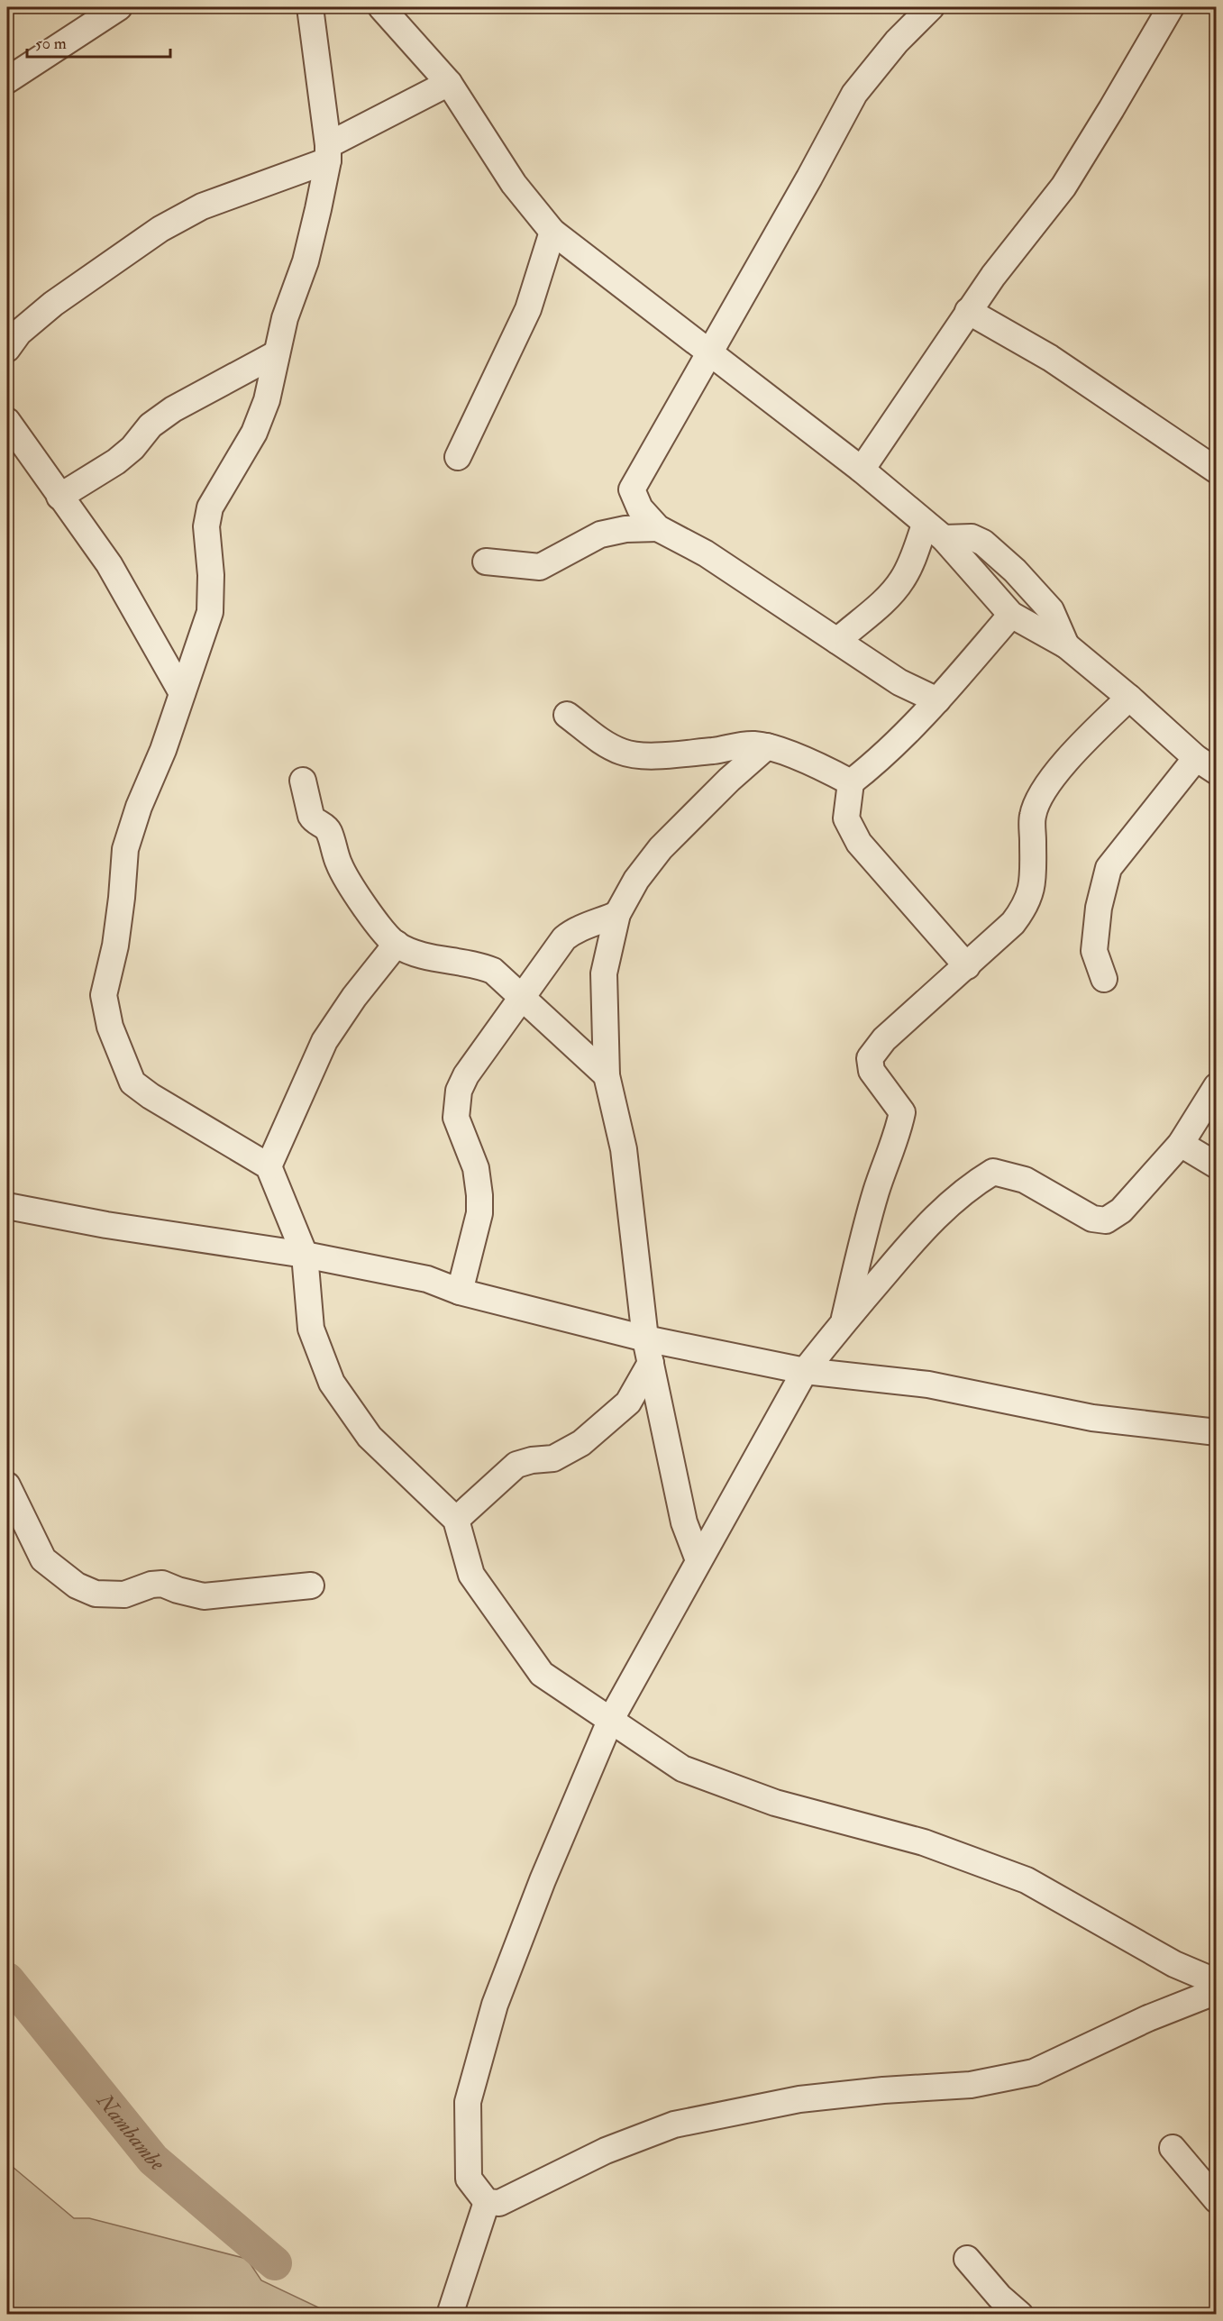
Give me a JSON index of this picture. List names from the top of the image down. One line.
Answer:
{"water":["Nambambe"],"scale_bar":"50 m"}
